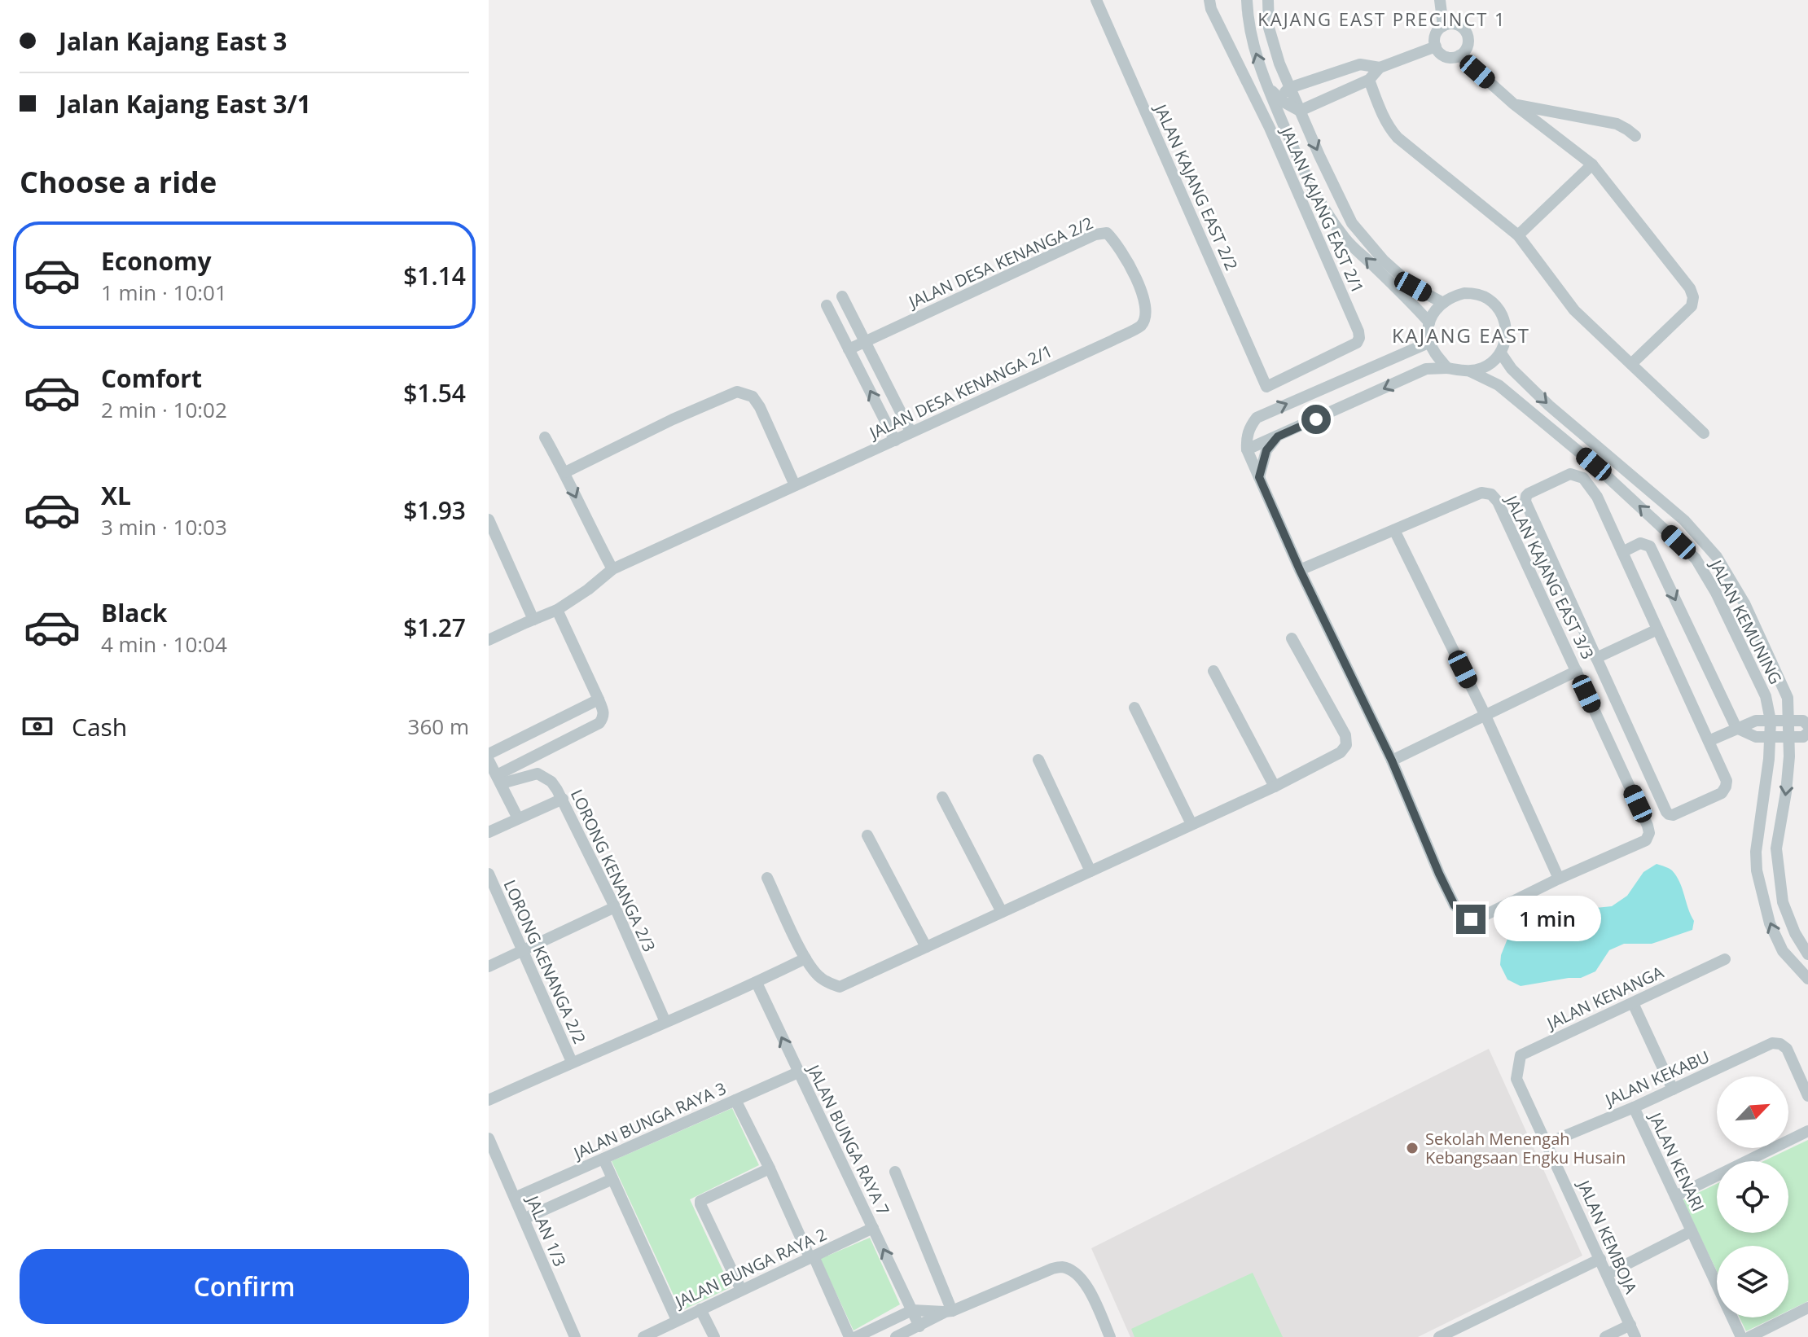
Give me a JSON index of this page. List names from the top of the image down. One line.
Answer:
{"streets":{"street":["JALAN KAJANG EAST 2/2","JALAN KAJANG EAST 2/1","JALAN DESA KENANGA 2/2","JALAN DESA KENANGA 2/1","JALAN KAJANG EAST 3/3","JALAN KEMUNING","LORONG KENANGA 2/3","LORONG KENANGA 2/2","JALAN KENANGA","JALAN KEKABU","JALAN BUNGA RAYA 3","JALAN BUNGA RAYA 7","JALAN KENARI","JALAN 1/3","JALAN KEMBOJA","JALAN BUNGA RAYA 2"]},"crossings":[["JALAN KAJANG EAST 2/2","JALAN KAJANG EAST 2/1"],["JALAN DESA KENANGA 2/2","JALAN DESA KENANGA 2/1"],["JALAN KENANGA","JALAN KEMBOJA"],["JALAN KEKABU","JALAN KENARI"],["JALAN KEKABU","JALAN KEMBOJA"],["JALAN BUNGA RAYA 3","JALAN BUNGA RAYA 7"],["JALAN BUNGA RAYA 3","JALAN 1/3"],["JALAN BUNGA RAYA 7","JALAN BUNGA RAYA 2"]],"districts":["KAJANG EAST PRECINCT 1","KAJANG EAST"],"places":["Sekolah Menengah Kebangsaan Engku Husain"],"north":"top right","page":{"banner":["Jalan Kajang East 3","Jalan Kajang East 3/1"],"heading":"Choose a ride","list":[{"name":"Economy","note":"1 min · 10:01","value":"$1.14"},{"name":"Comfort","note":"2 min · 10:02","value":"$1.54"},{"name":"XL","note":"3 min · 10:03","value":"$1.93"},{"name":"Black","note":"4 min · 10:04","value":"$1.27"}],"pay":["Cash","360 m"],"bubble":"1 min","buttons":"Confirm"}}
